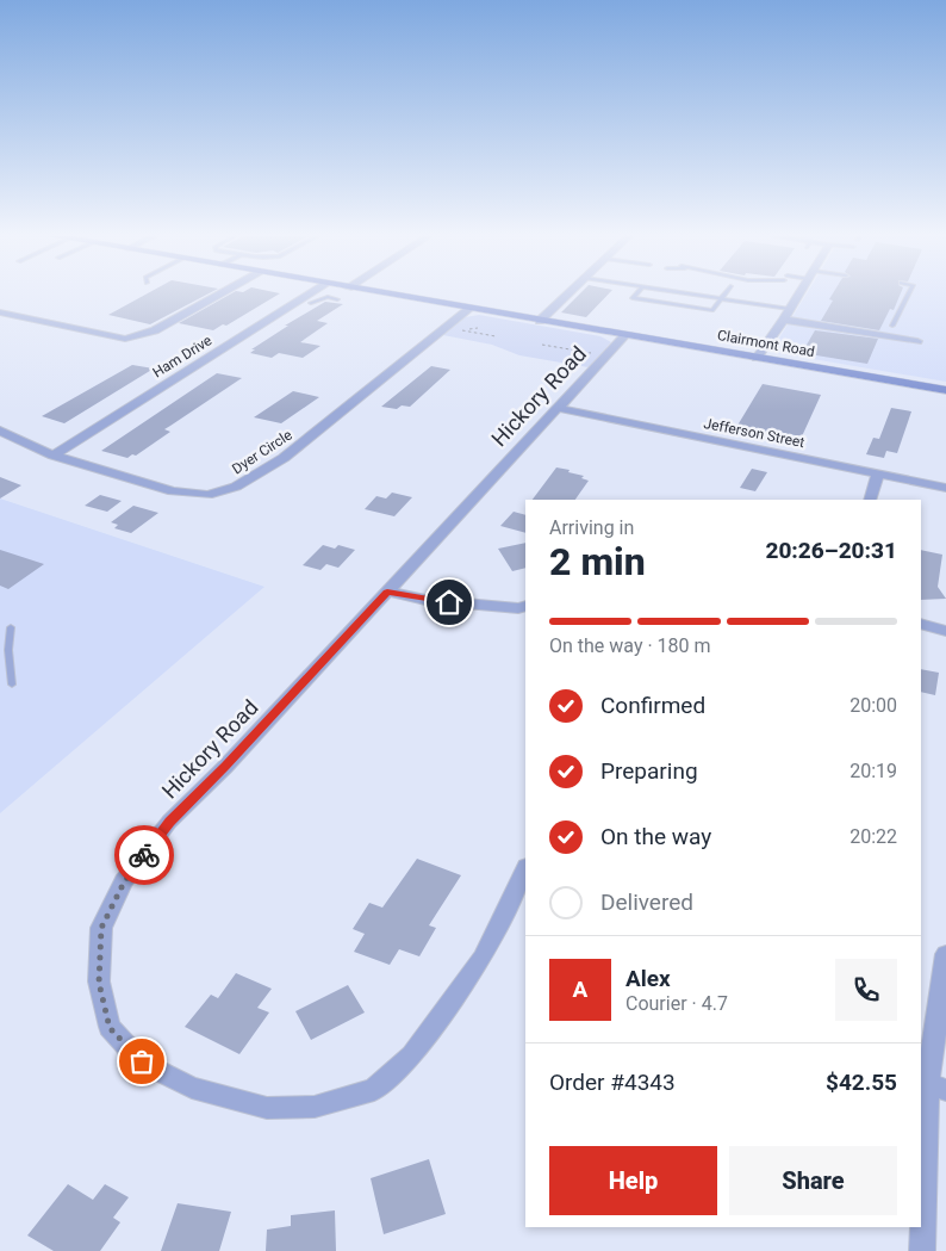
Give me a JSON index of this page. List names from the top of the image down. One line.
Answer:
{"streets":{"main road":["Clairmont Road"],"street":["Ham Drive","Hickory Road","Jefferson Street","Dyer Circle"]},"crossings":[["Clairmont Road","Hickory Road"],["Clairmont Road","Dyer Circle"],["Ham Drive","Dyer Circle"],["Hickory Road","Jefferson Street"]],"page":{"heading":["2 min","Arriving in","20:26–20:31"],"panel":["Alex","Courier · 4.7","Order #4343","$42.55"],"bar":"On the way · 180 m","list":[["Confirmed","20:00"],["Preparing","20:19"],["On the way","20:22"],"Delivered"],"round":"A","buttons":["Help","Share"]}}
